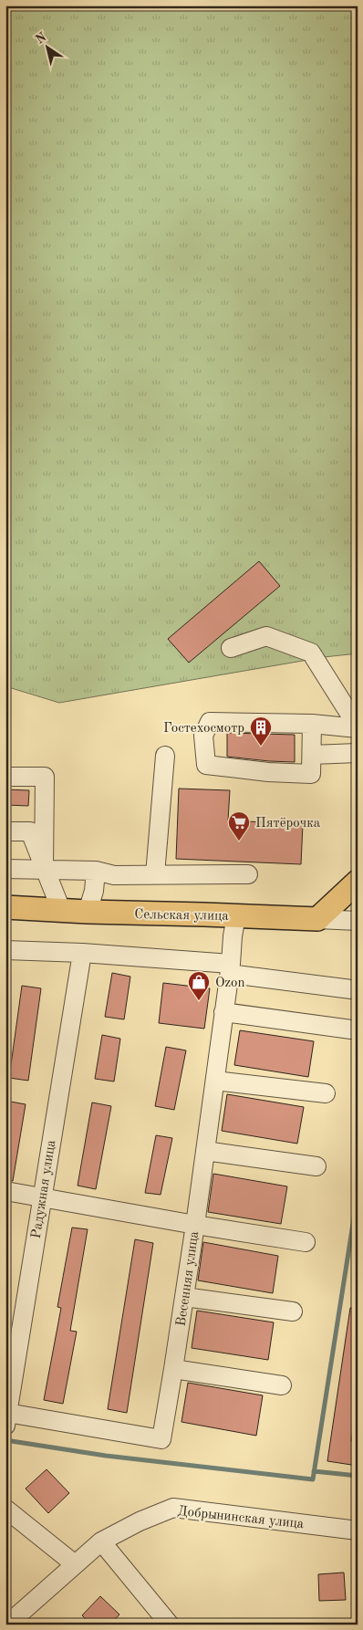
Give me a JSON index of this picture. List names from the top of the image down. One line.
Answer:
{"streets":{"main road":["Сельская улица"],"street":["Радужная улица","Весенняя улица","Добрынинская улица"]},"crossings":[["Сельская улица","Весенняя улица"],["Радужная улица","Весенняя улица"]],"places":{"building":["Гостехосмотр"],"supermarket":["Пятёрочка"],"shop":["Ozon"]},"north":"top left"}
